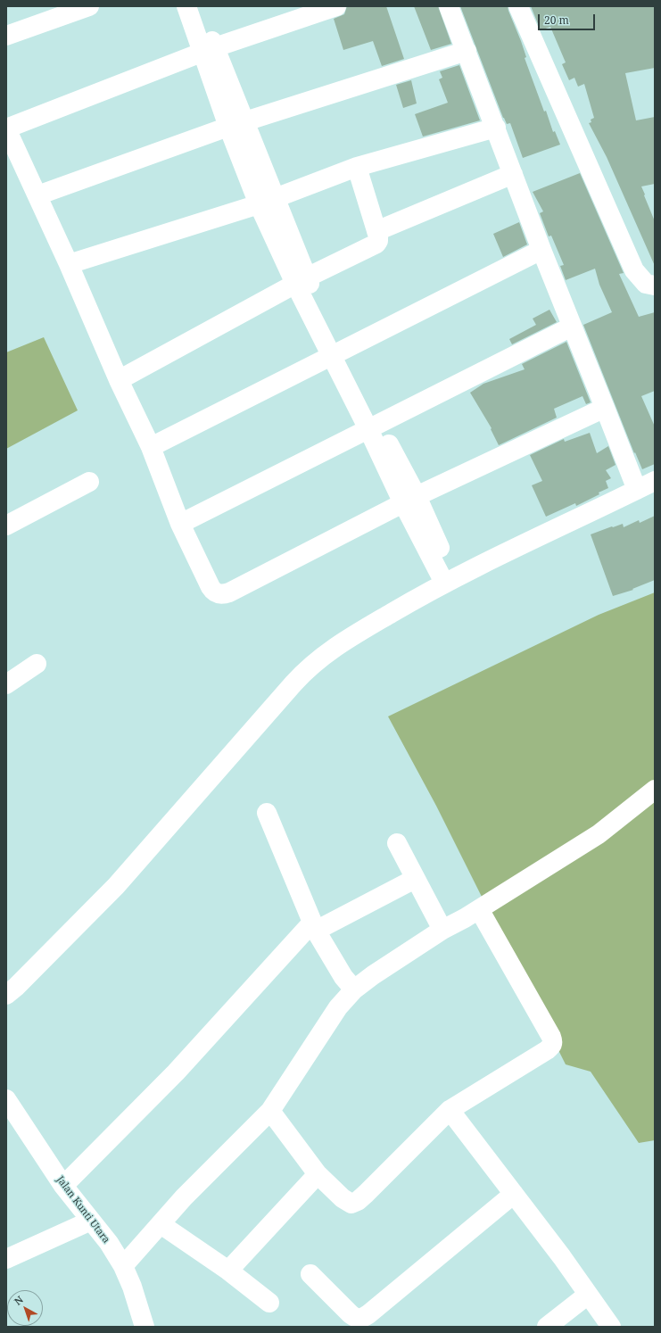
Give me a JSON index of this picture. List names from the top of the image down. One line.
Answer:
{"streets":{"street":["Jalan Kunti Utara"]},"scale_bar":"20 m","north":"top left"}
